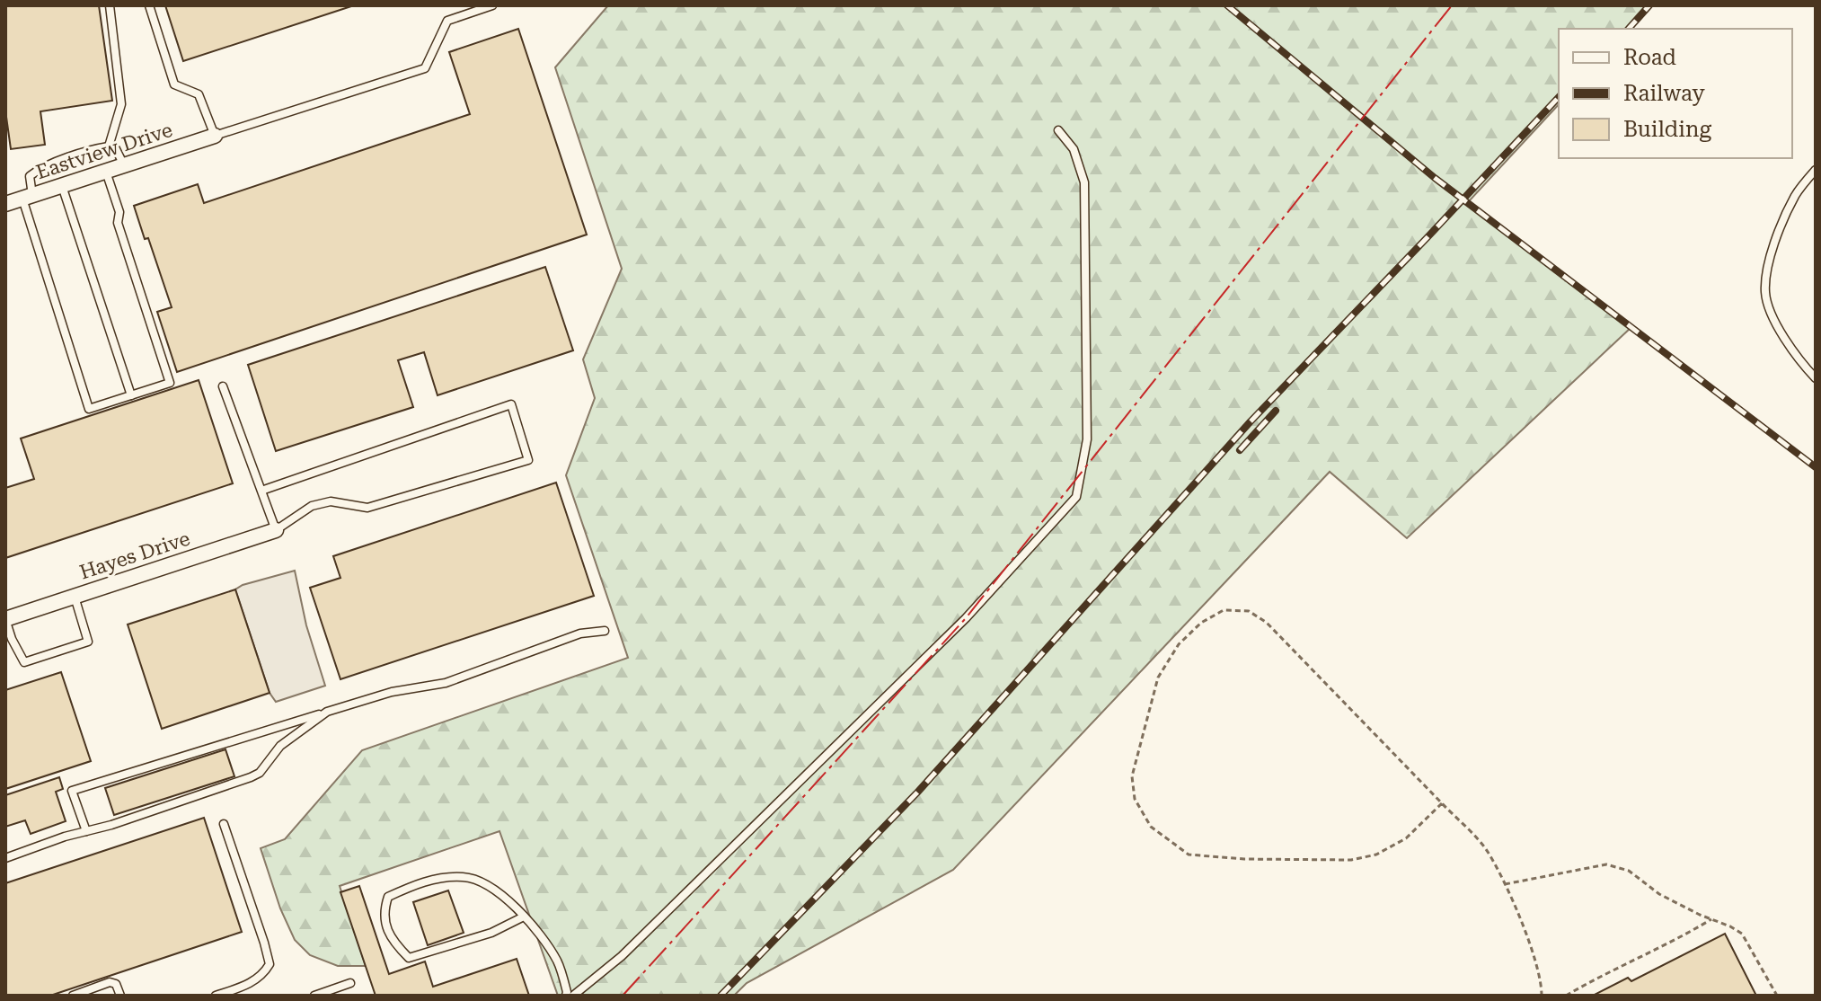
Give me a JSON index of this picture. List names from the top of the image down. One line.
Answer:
{"streets":{"street":["Eastview Drive","Hayes Drive"]},"legend":["Road","Railway","Building"]}
